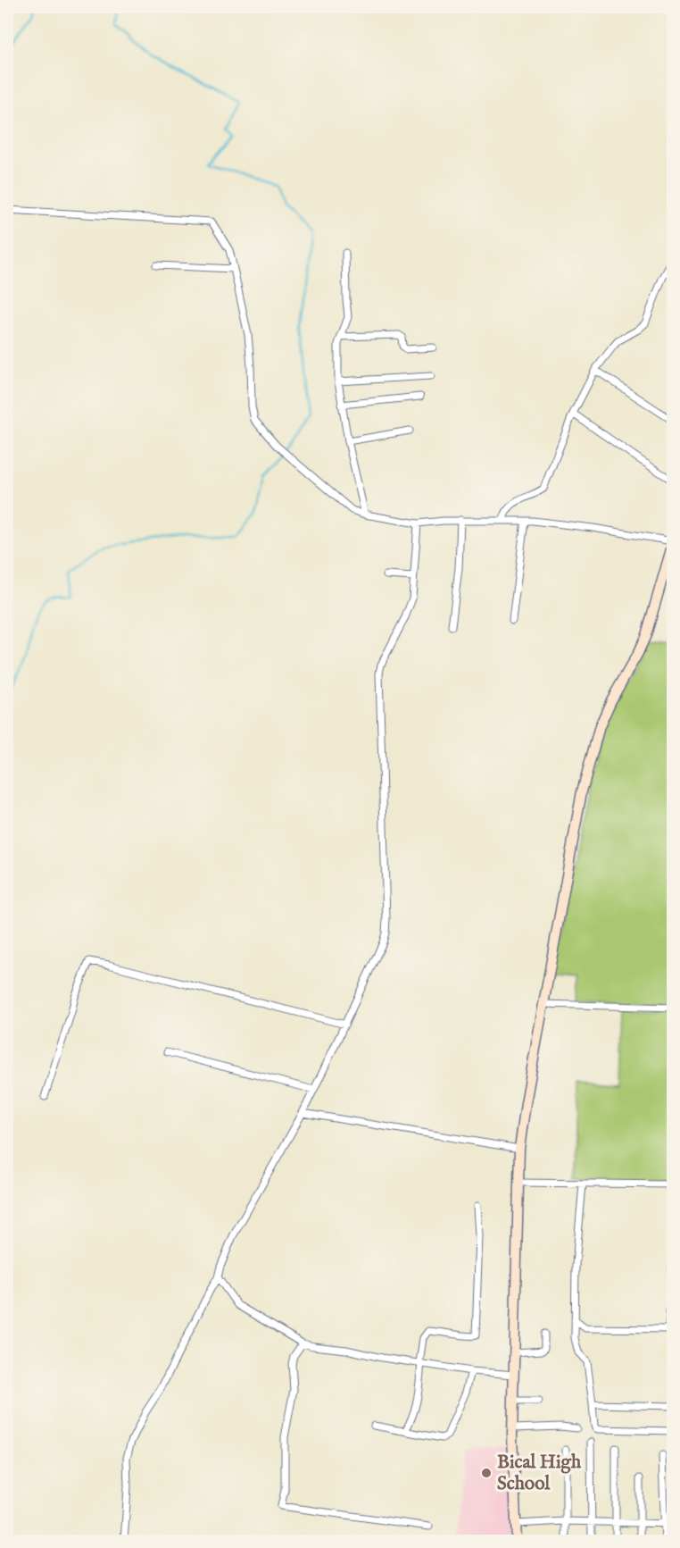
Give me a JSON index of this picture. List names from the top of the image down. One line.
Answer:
{"places":["Bical High School"]}
